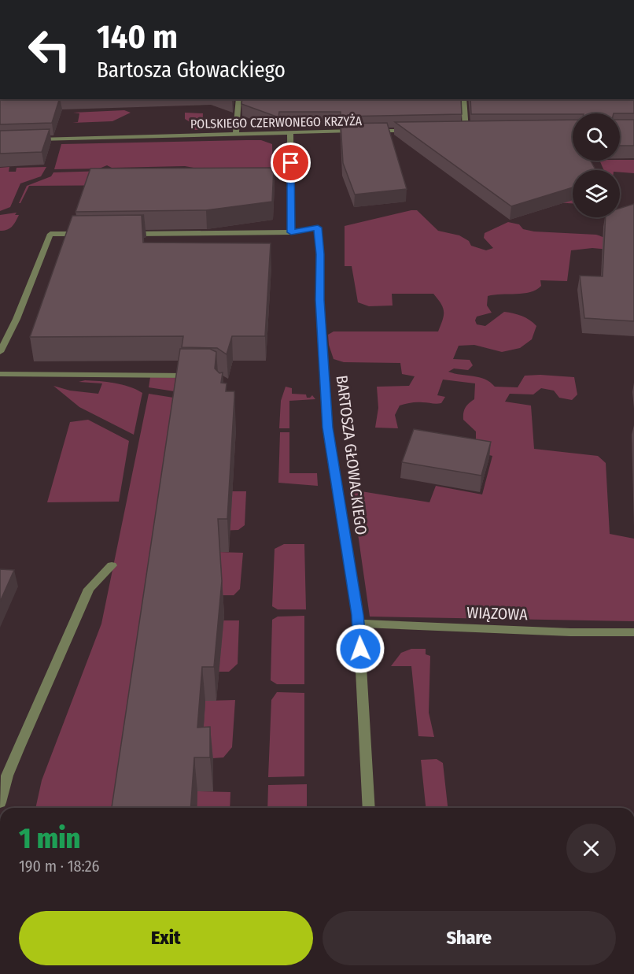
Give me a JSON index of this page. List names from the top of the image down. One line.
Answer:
{"streets":{"street":["POLSKIEGO CZERWONEGO KRZYŻA","BARTOSZA GŁOWACKIEGO","WIĄZOWA"]},"crossings":[["BARTOSZA GŁOWACKIEGO","WIĄZOWA"]],"page":{"turn":["140 m","Bartosza Głowackiego"],"heading":["1 min","190 m · 18:26"],"buttons":["Exit","Share"]}}
